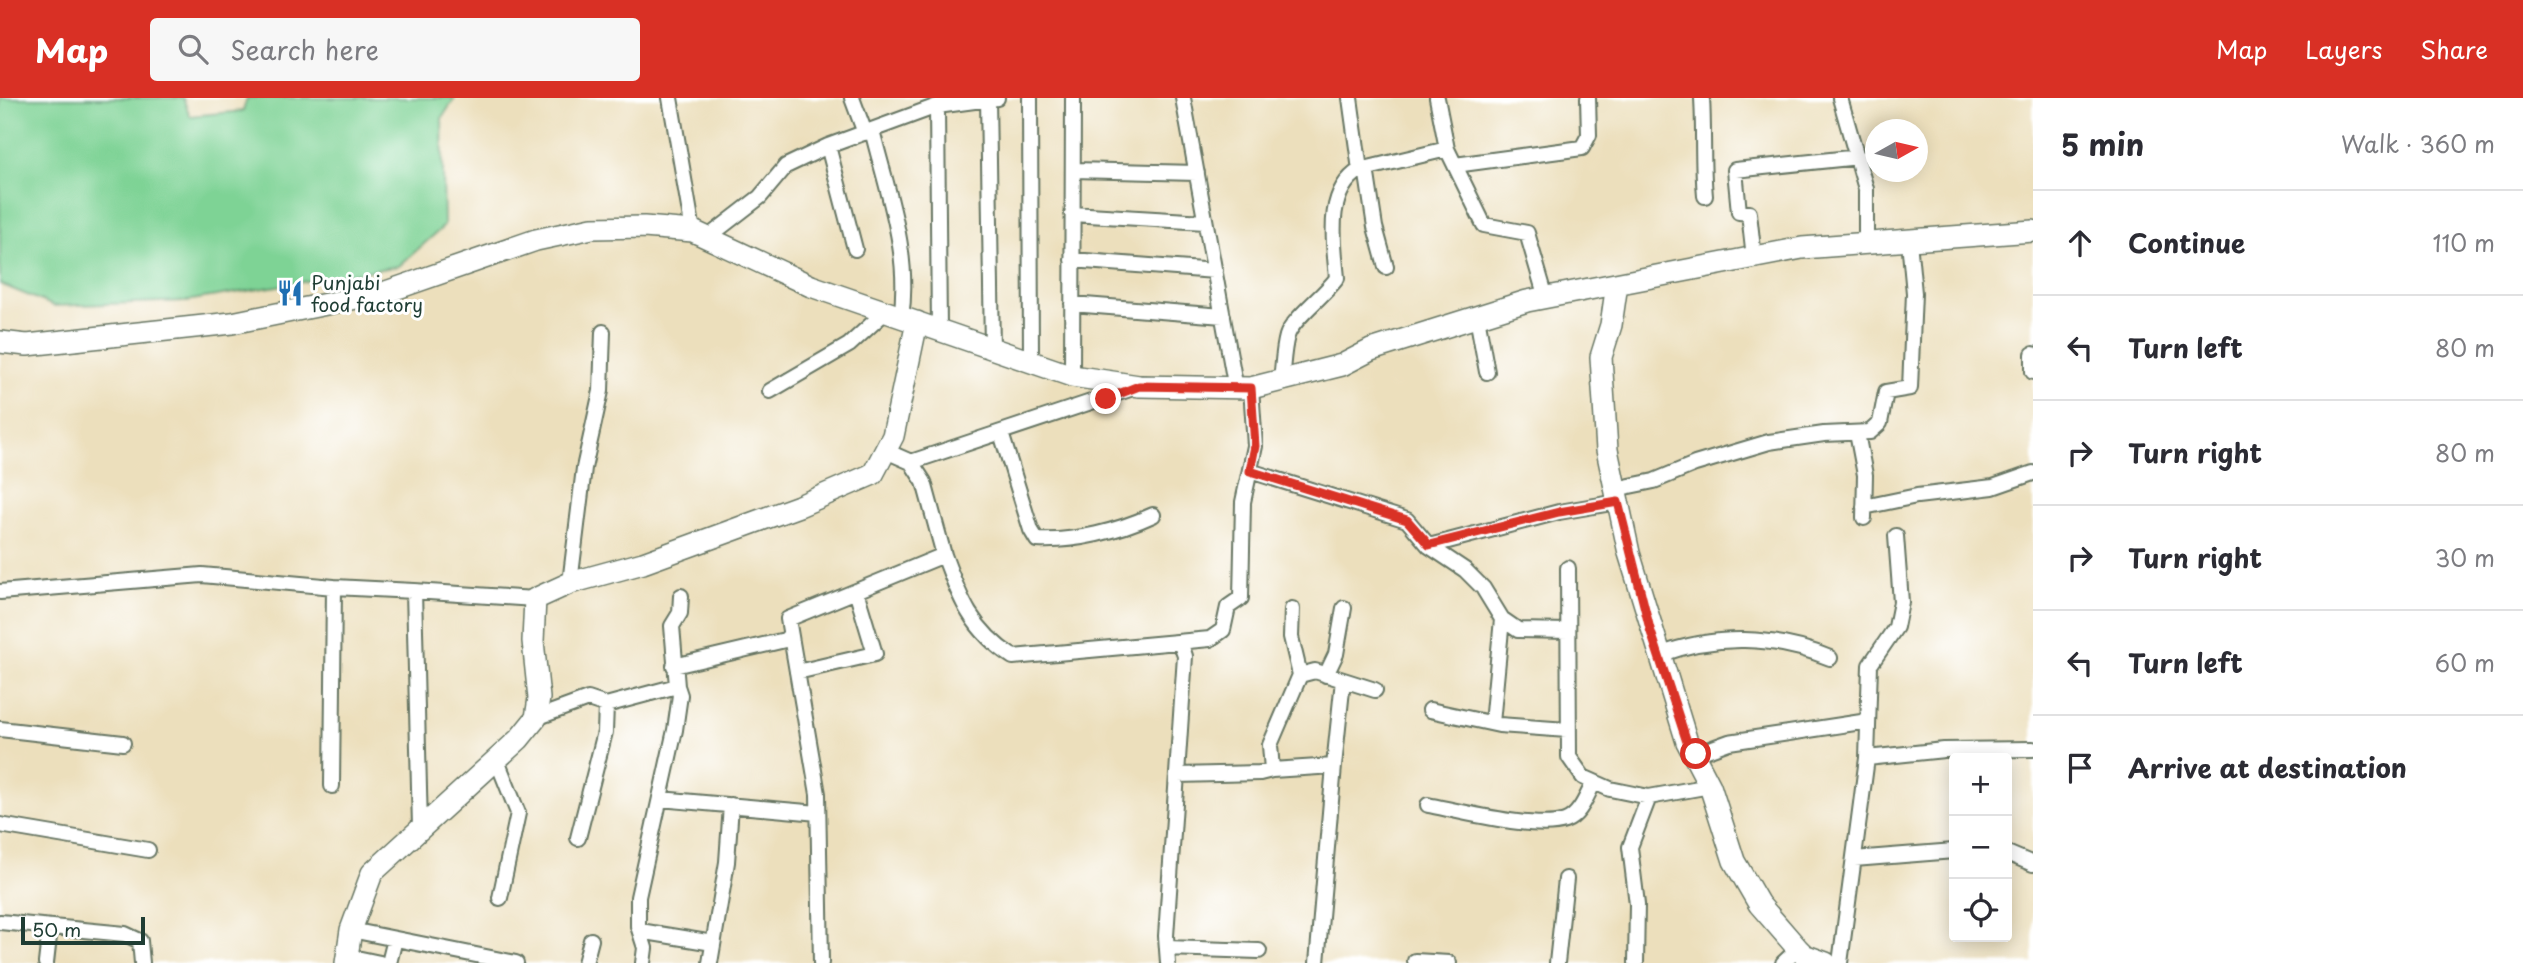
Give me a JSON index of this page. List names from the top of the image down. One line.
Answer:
{"places":{"restaurant":["Punjabi food factory"]},"scale_bar":"50 m","north":"right","page":{"header":"Map","search":"Search here","nav":["Map","Layers","Share"],"heading":["5 min","Walk · 360 m"],"list":[["Continue","110 m"],["Turn left","80 m"],["Turn right","80 m"],["Turn right","30 m"],["Turn left","60 m"],"Arrive at destination"],"map_buttons":["+","−"],"scale":"50 m"}}
